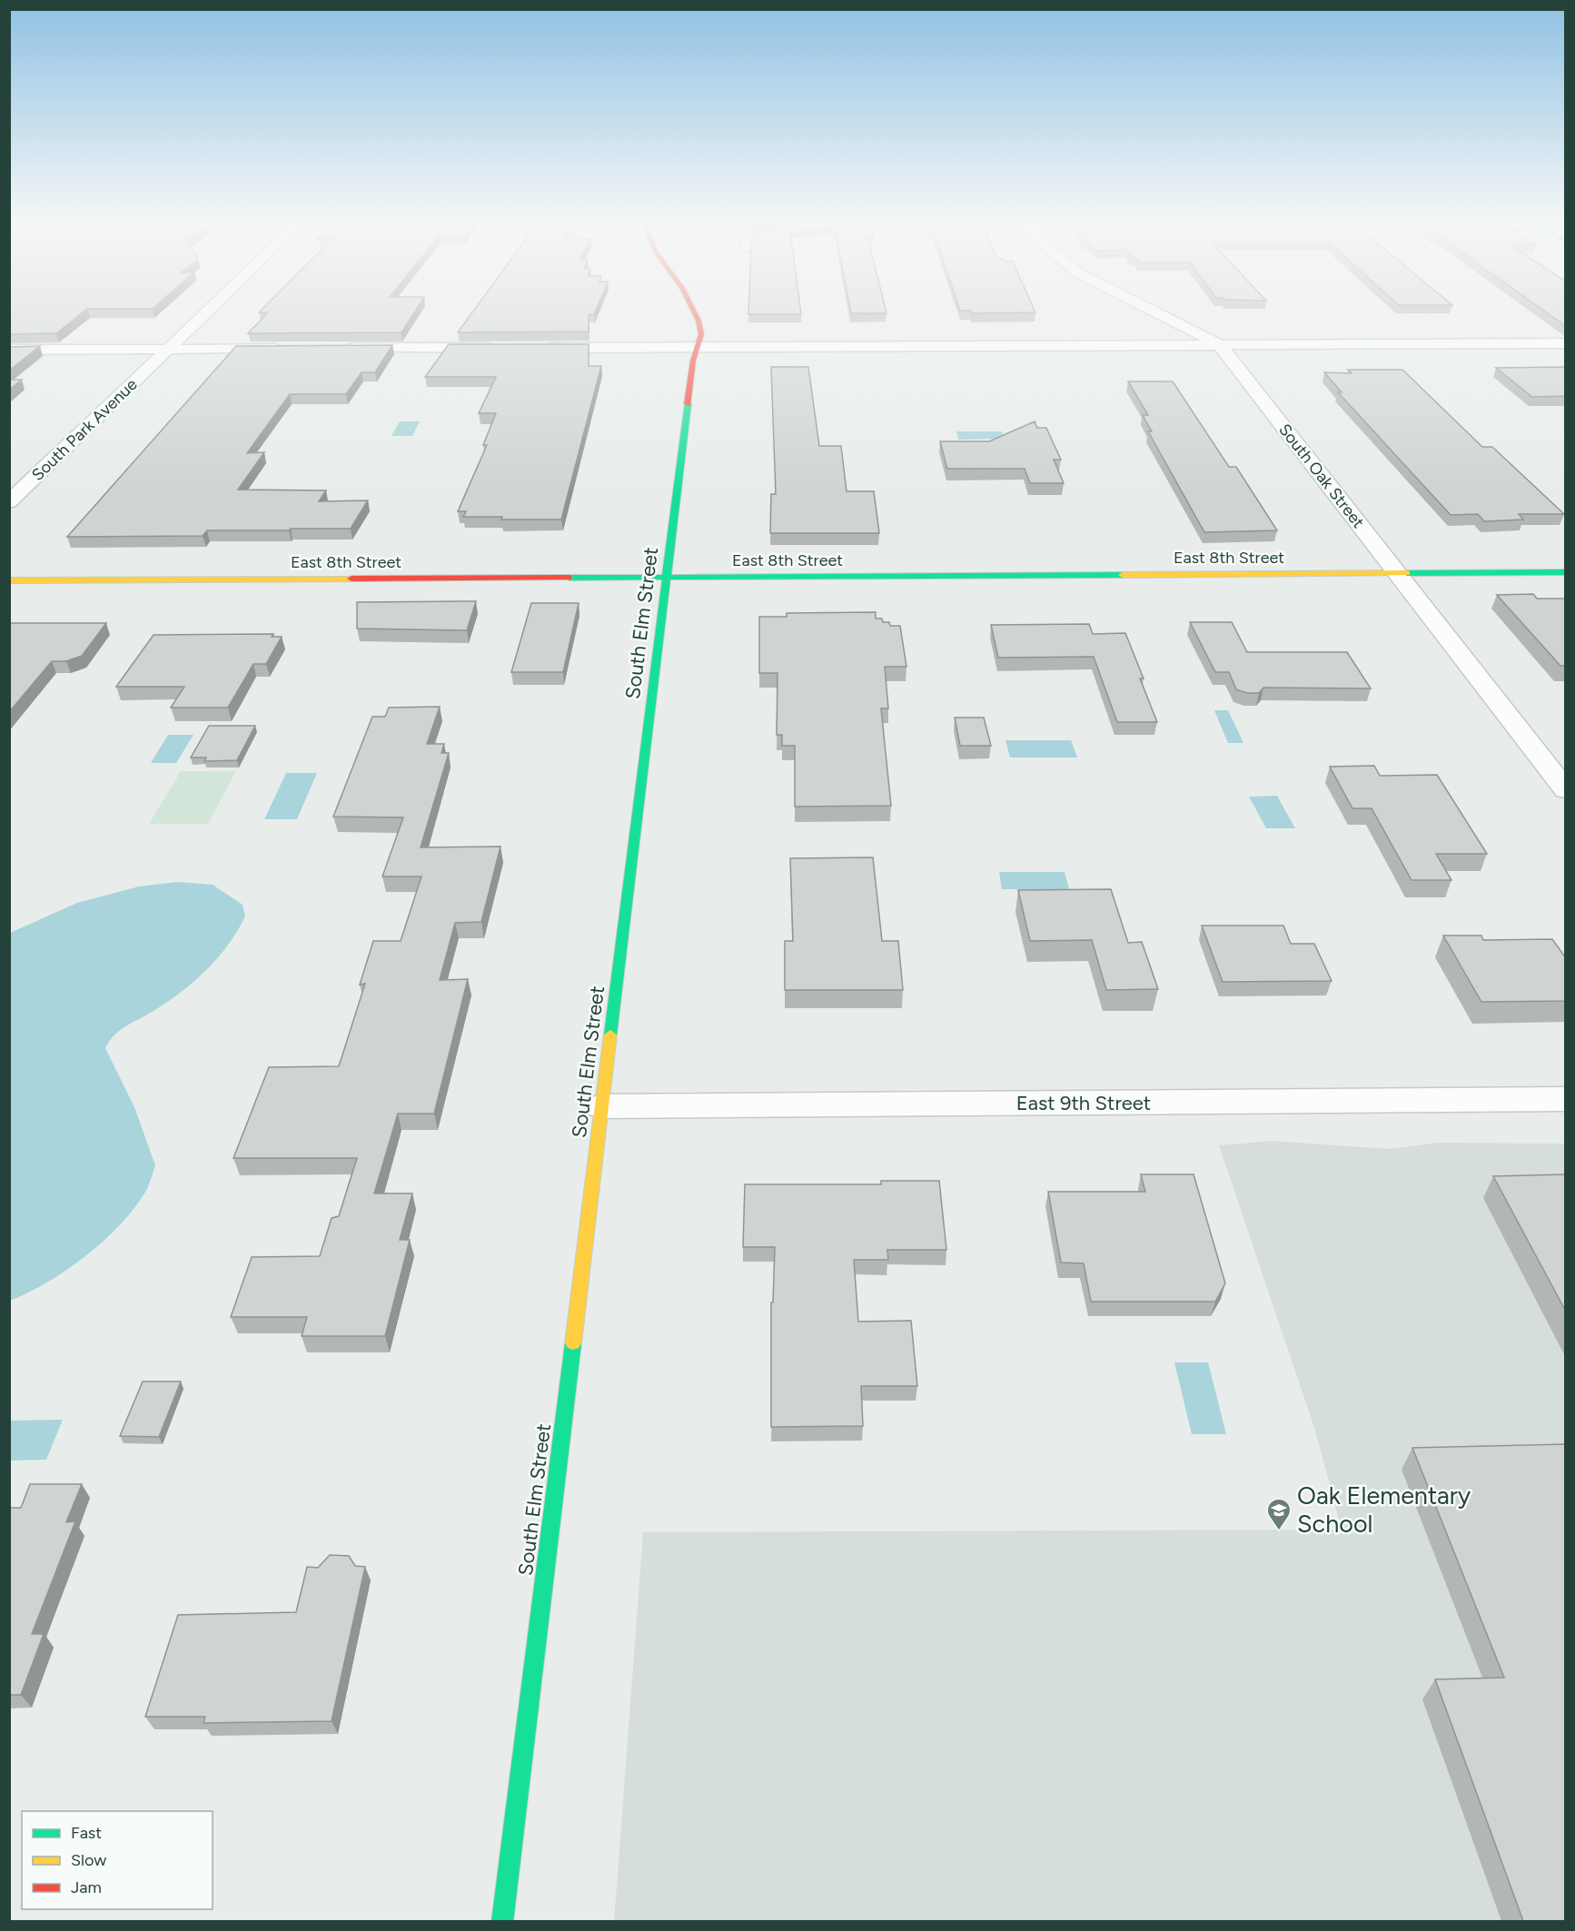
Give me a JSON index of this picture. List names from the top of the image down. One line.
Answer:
{"streets":{"street":["South Park Avenue","South Oak Street","East 8th Street","South Elm Street","East 9th Street"]},"crossings":[["South Oak Street","East 8th Street"],["East 8th Street","South Elm Street"],["South Elm Street","East 9th Street"]],"places":{"school or university":["Oak Elementary School"]},"legend":["Fast","Slow","Jam"]}
